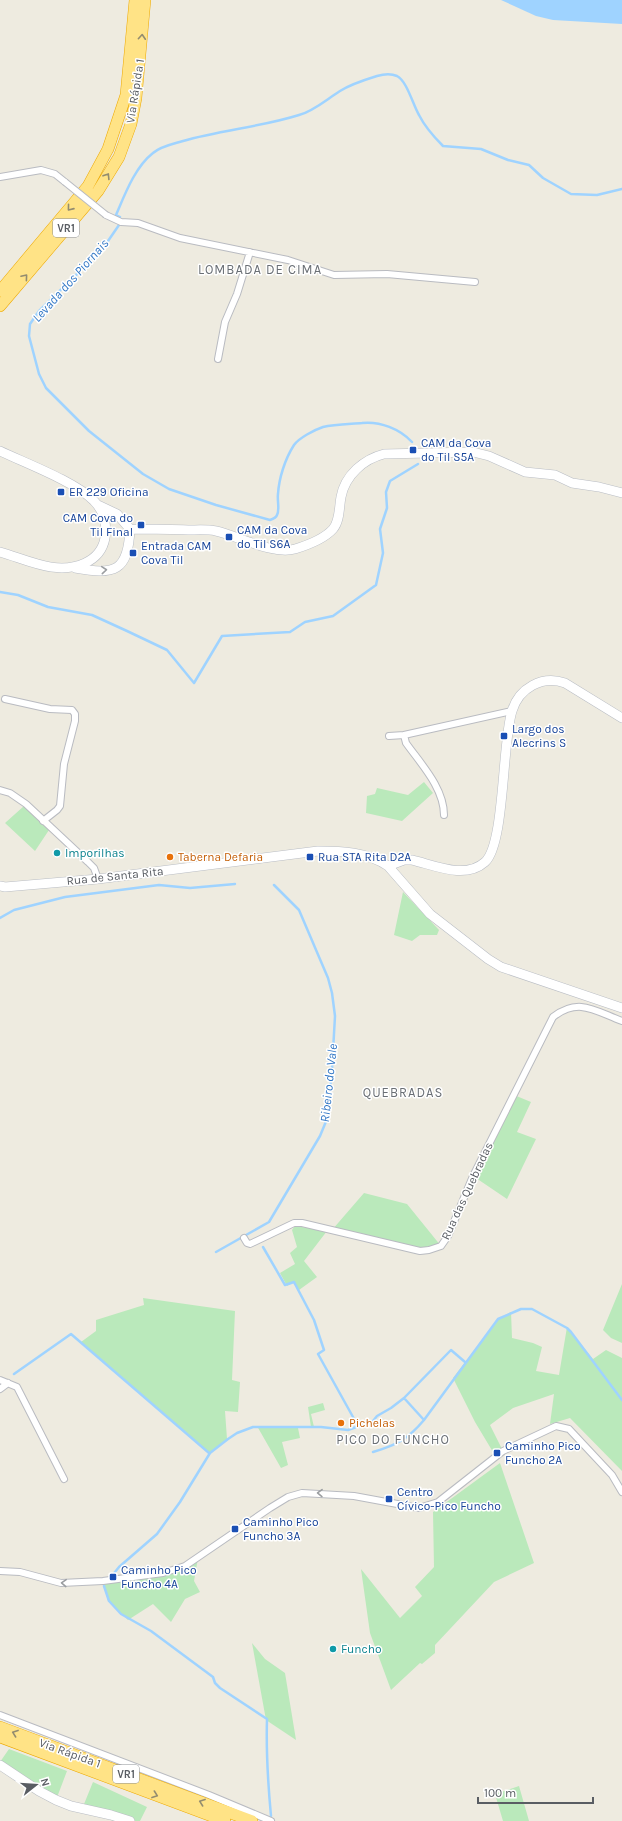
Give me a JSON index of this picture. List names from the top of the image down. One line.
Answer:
{"streets":{"highway":["Via Rápida 1","VR1"],"street":["Rua de Santa Rita","Rua das Quebradas"]},"districts":["LOMBADA DE CIMA","QUEBRADAS","PICO DO FUNCHO"],"water":["Levada dos Piornais","Ribeiro do Vale"],"places":{"transit":["CAM da Cova do Til S5A","ER 229 Oficina","CAM Cova do Til Final","CAM da Cova do Til S6A","Entrada CAM Cova Til","Largo dos Alecrins S","Rua STA Rita D2A","Caminho Pico Funcho 2A","Centro Cívico-Pico Funcho","Caminho Pico Funcho 3A","Caminho Pico Funcho 4A"],"other":["Imporilhas","Taberna Defaria","Pichelas","Funcho"]},"scale_bar":"100 m","north":"right"}
